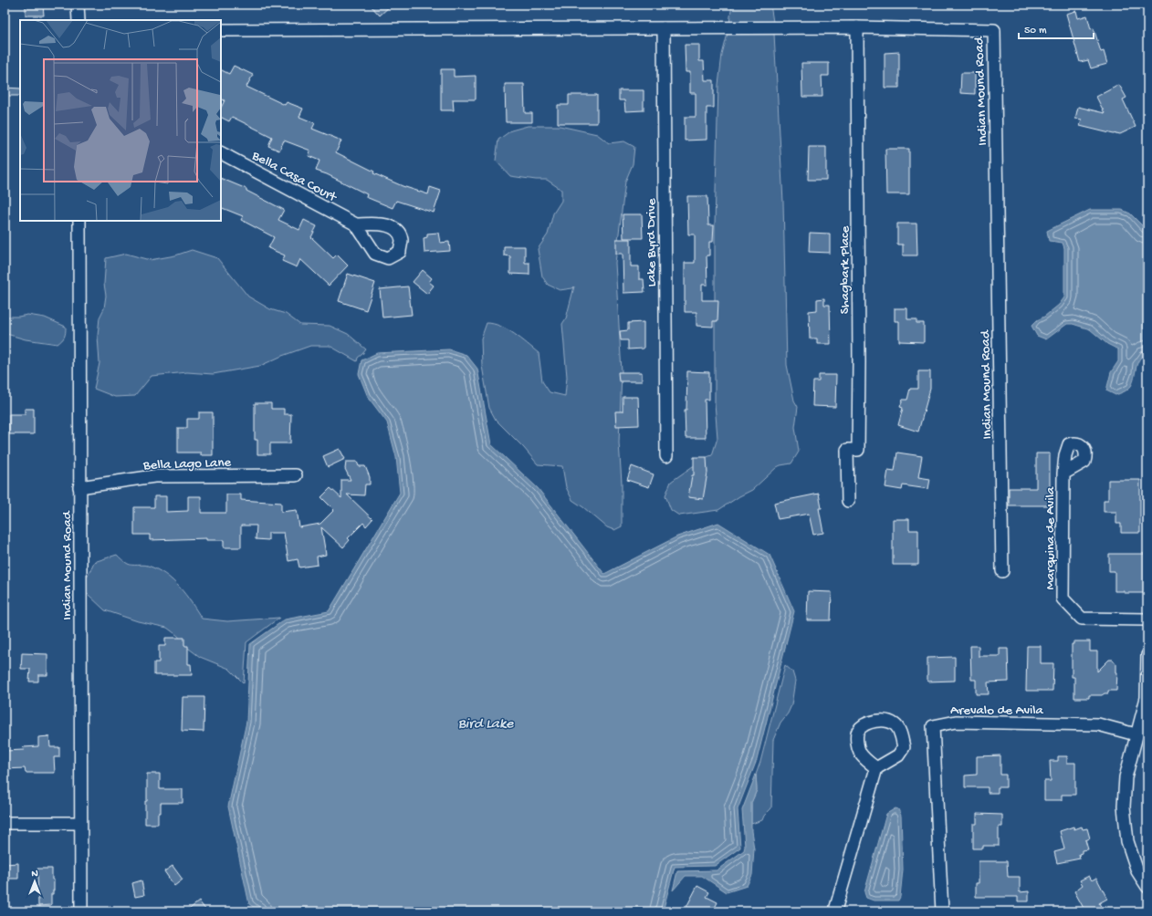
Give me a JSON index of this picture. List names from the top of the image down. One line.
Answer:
{"streets":{"street":["Indian Mound Road","Bella Casa Court","Lake Byrd Drive","Shagbark Place","Bella Lago Lane","Marquina de Avila","Arevalo de Avila"]},"crossings":[["Indian Mound Road","Lake Byrd Drive"],["Indian Mound Road","Shagbark Place"],["Indian Mound Road","Bella Lago Lane"]],"water":["Bird Lake"],"scale_bar":"50 m","north":"top"}
